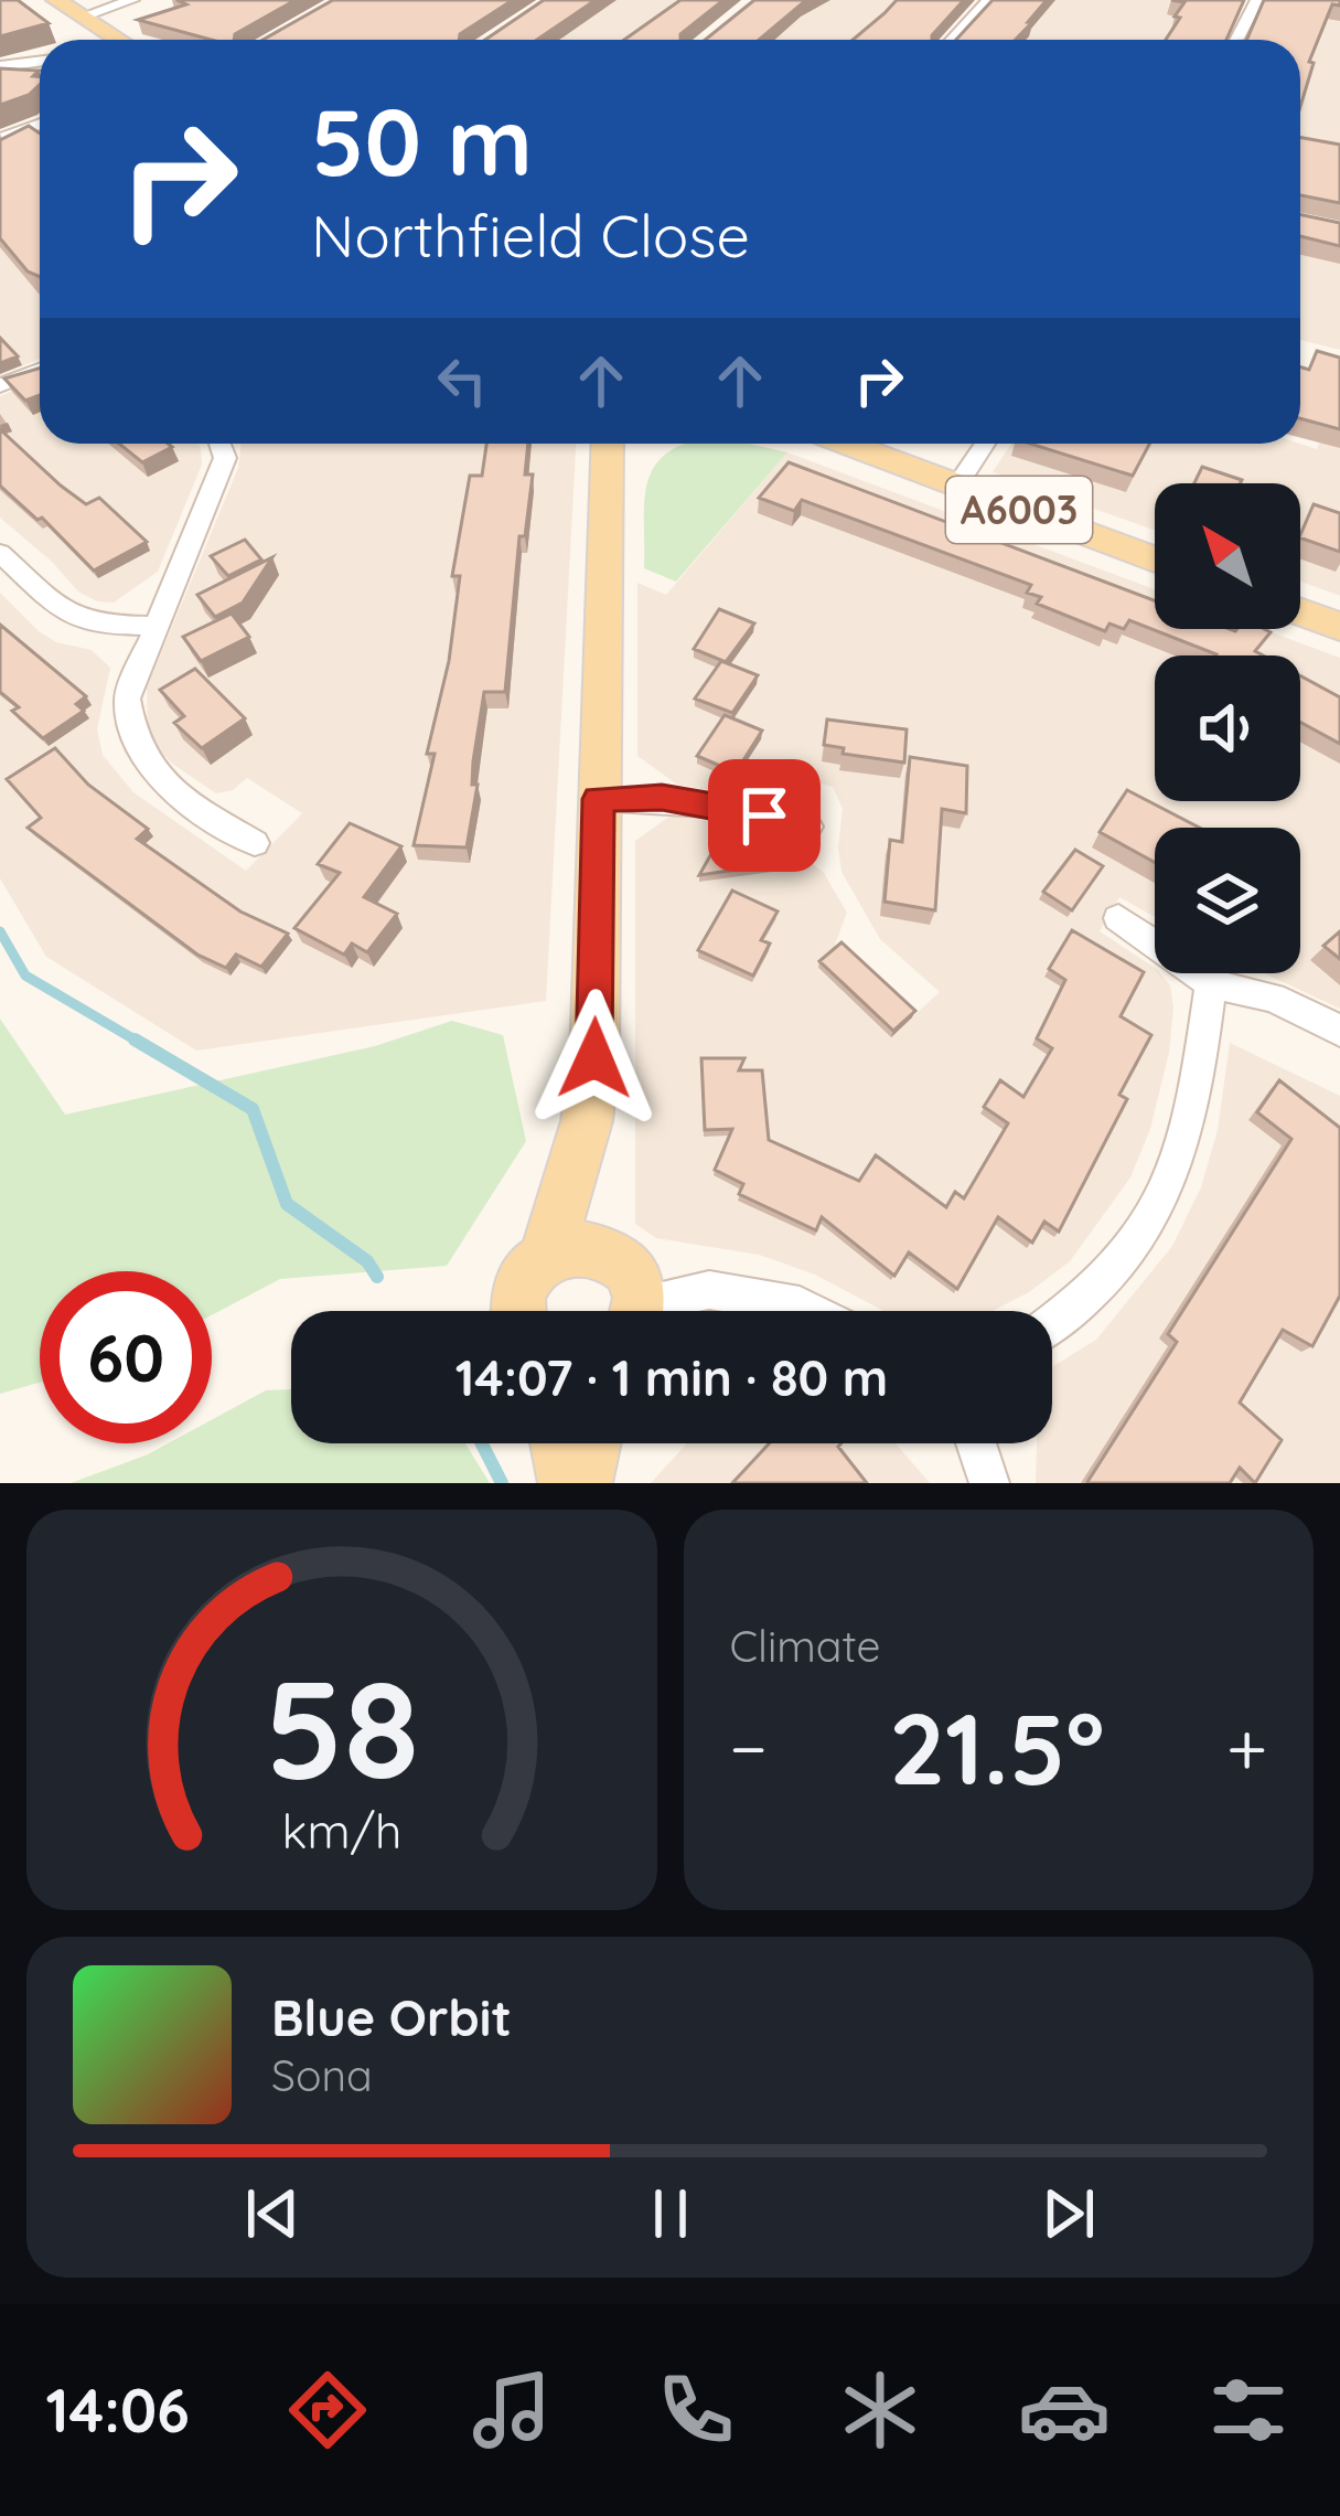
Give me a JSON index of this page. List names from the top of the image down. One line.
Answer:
{"streets":{"main road":["A6003"]},"north":"top left","page":{"turn":["50 m","Northfield Close"],"limit":"60","trip":"14:07 · 1 min · 80 m","tile":"Climate","heat":["−","21.5°","+"],"song":["Blue Orbit","Sona"],"tabs":"14:06","gauge":["58","km/h"]}}
